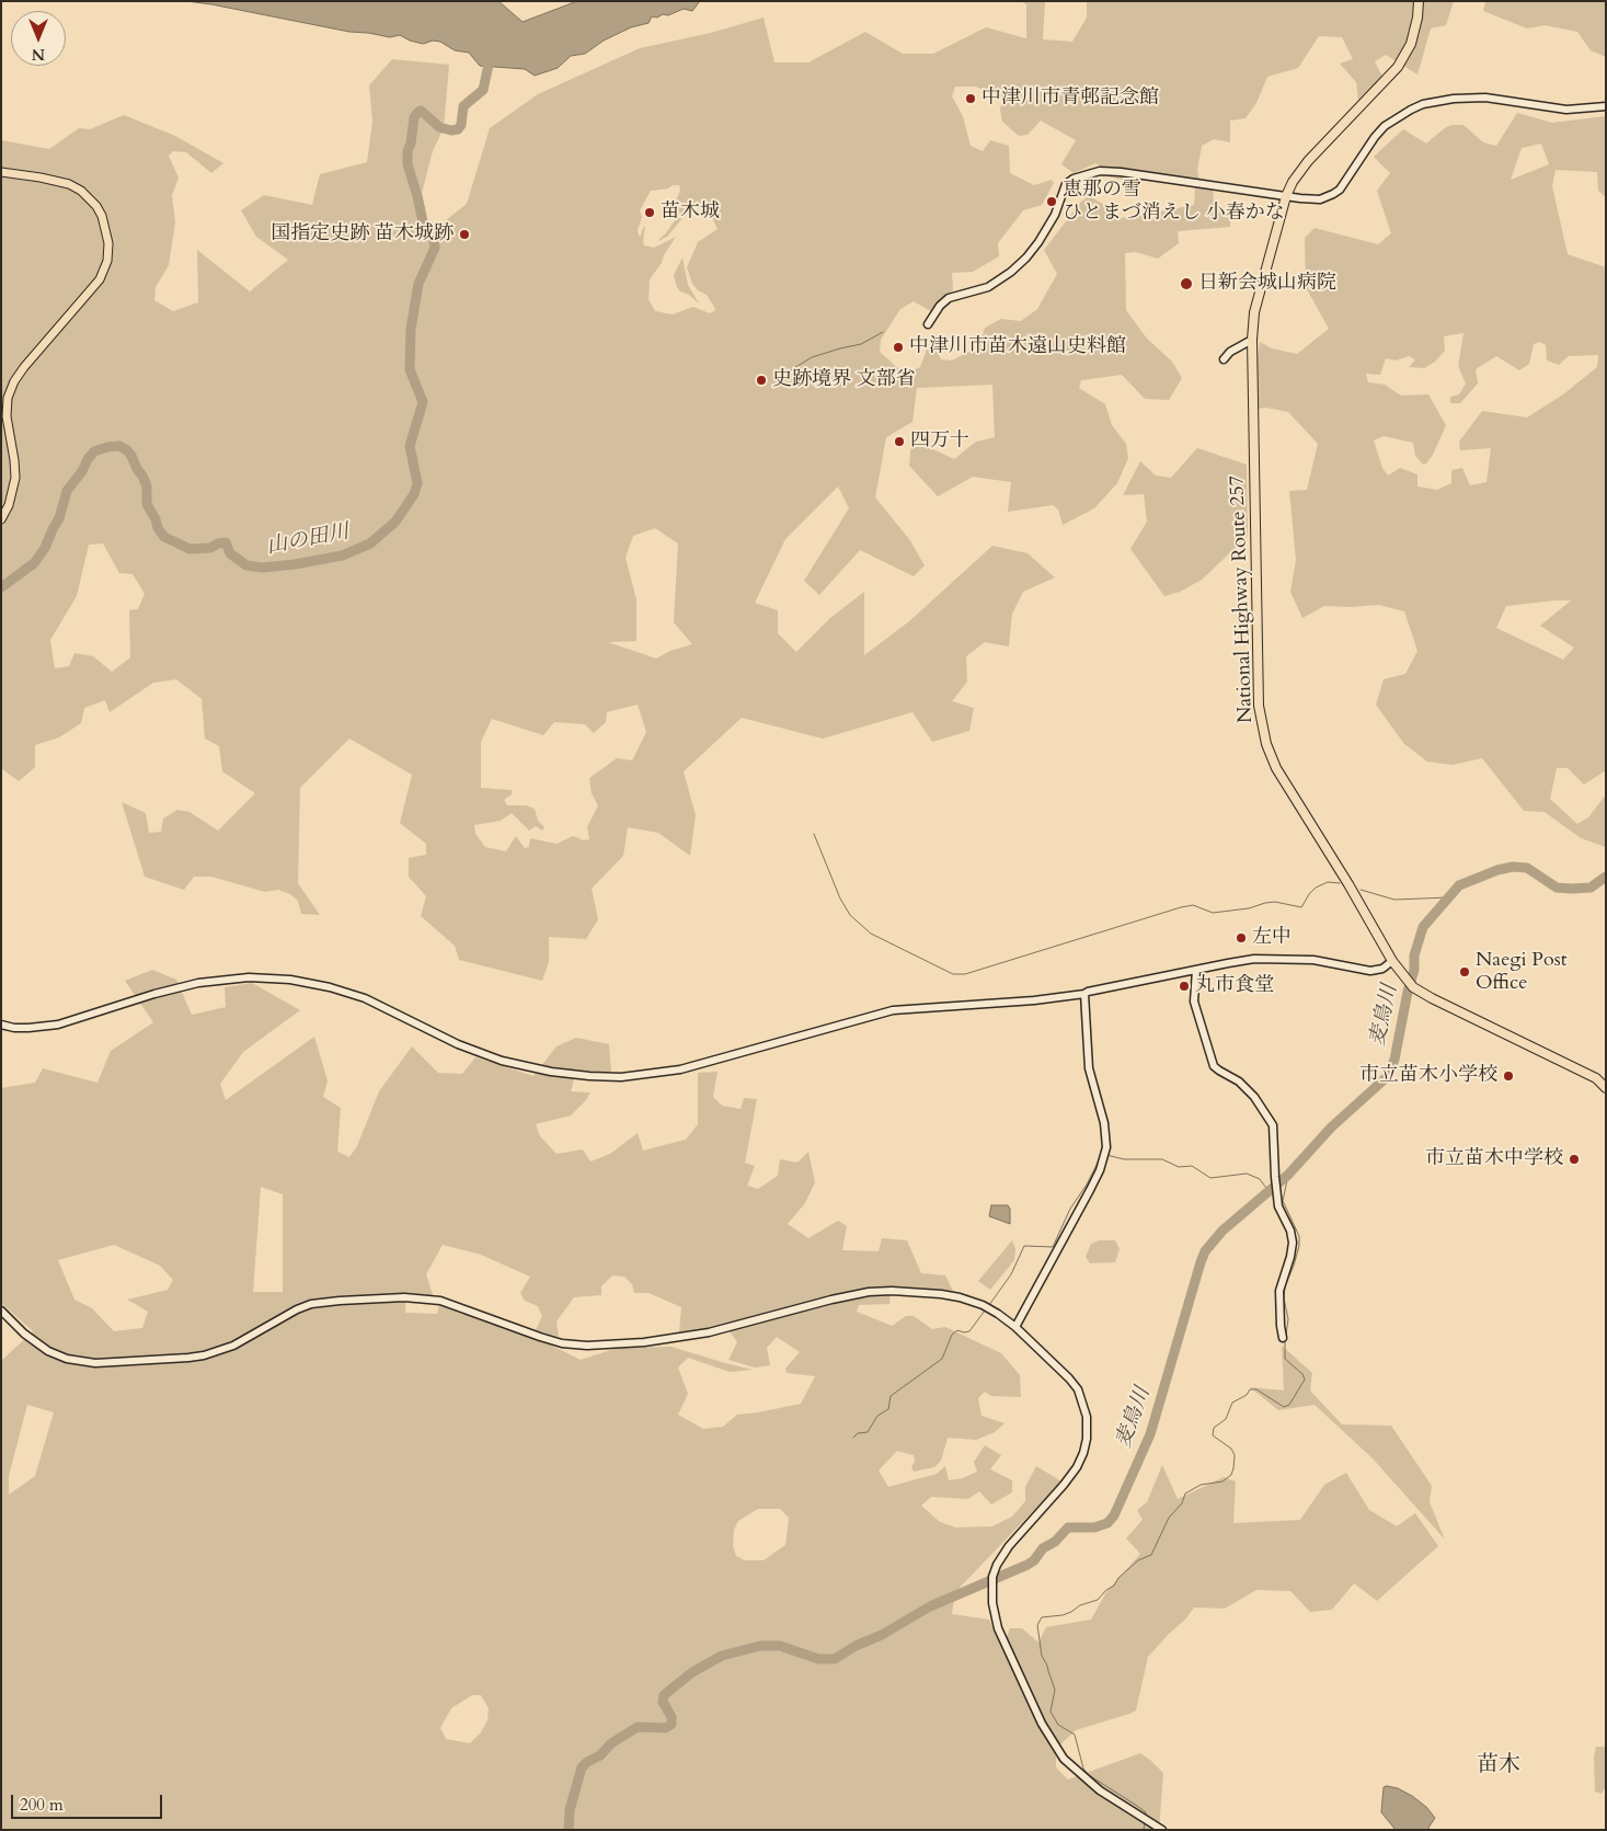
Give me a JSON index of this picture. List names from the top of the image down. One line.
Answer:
{"streets":{"highway":["National Highway Route 257"]},"districts":["苗木"],"water":["山の田川","麦鳥川"],"places":["中津川市青邨記念館","恵那の雪 ひとまづ消えし 小春かな","苗木城","国指定史跡 苗木城跡","日新会城山病院","中津川市苗木遠山史料館","史跡境界 文部省","四万十","左中","Naegi Post Office","丸市食堂","市立苗木小学校","市立苗木中学校"],"scale_bar":"200 m","north":"bottom"}
